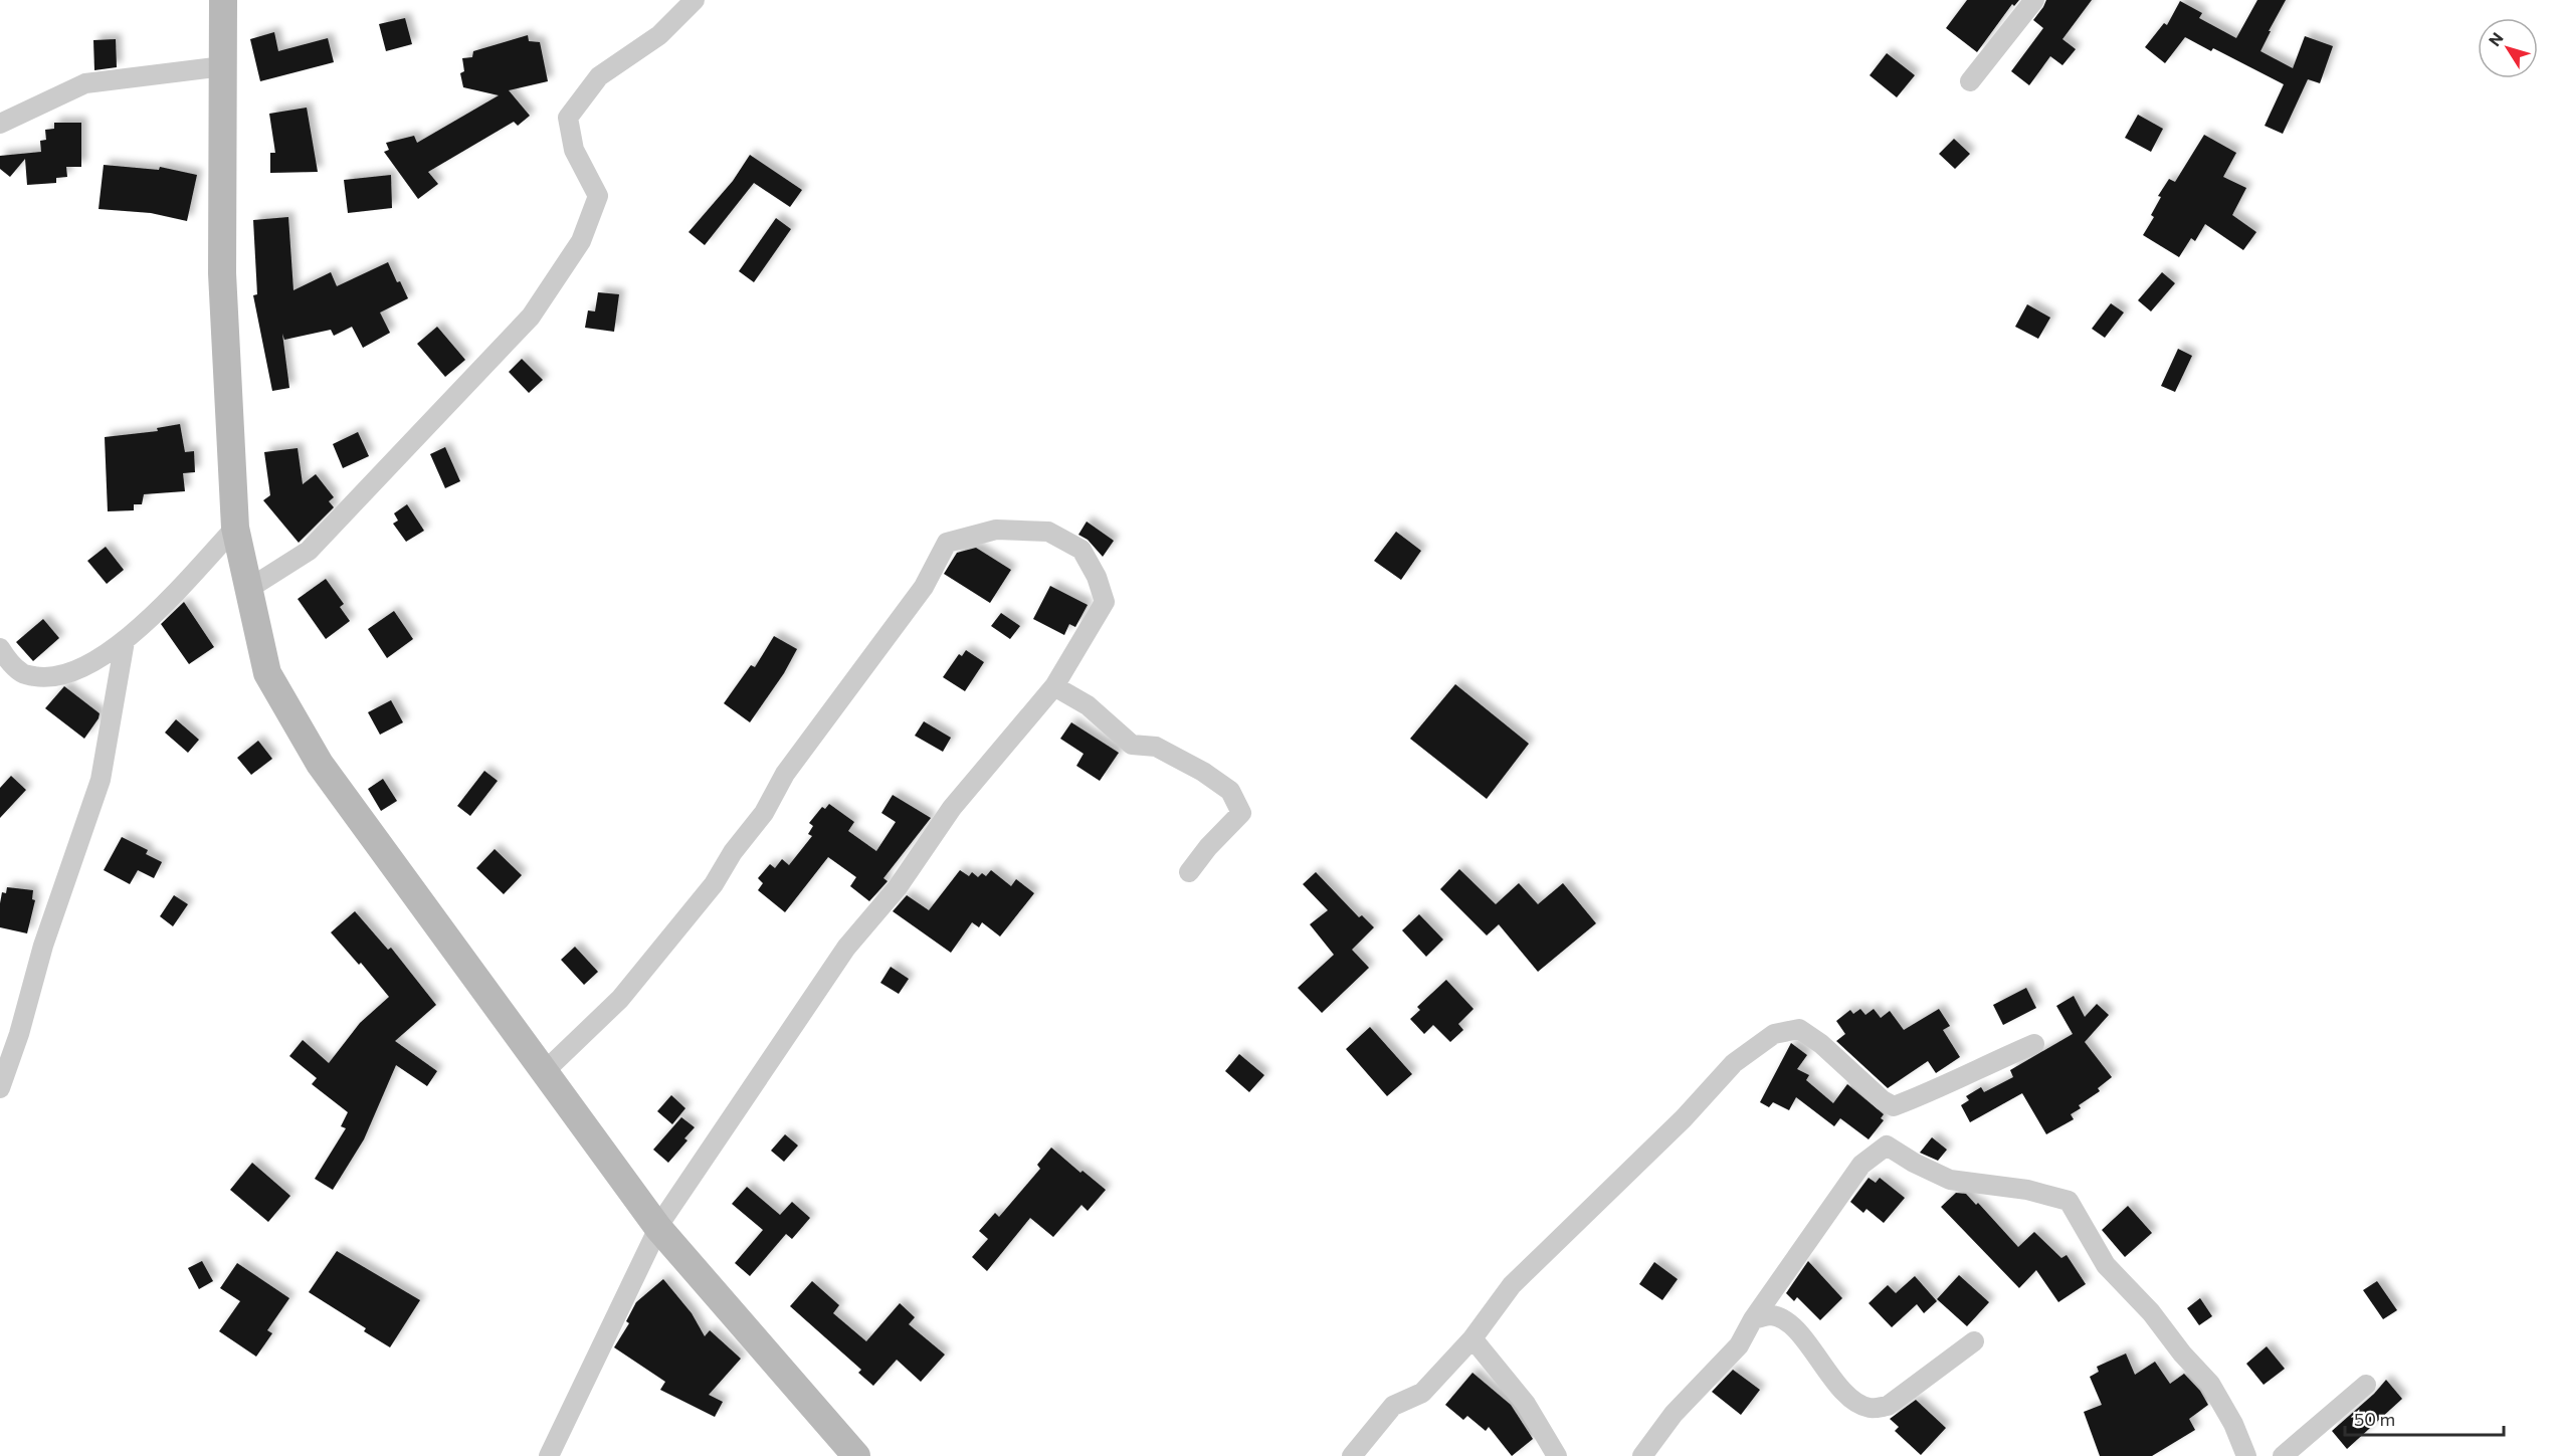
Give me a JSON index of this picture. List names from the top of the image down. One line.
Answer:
{"scale_bar":"50 m","north":"top left"}
